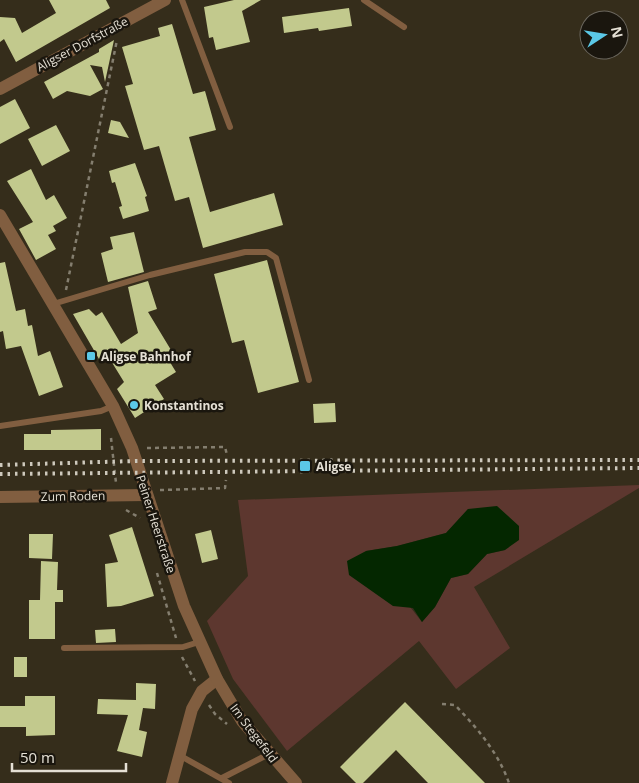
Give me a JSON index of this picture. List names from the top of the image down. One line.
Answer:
{"streets":{"street":["Aligser Dorfstraße","Zum Roden","Peiner Heerstraße","Im Stegefeld"]},"crossings":[["Zum Roden","Peiner Heerstraße"],["Peiner Heerstraße","Im Stegefeld"]],"places":{"transit":["Aligse Bahnhof","Aligse"],"other":["Konstantinos"]},"scale_bar":"50 m","north":"right"}
